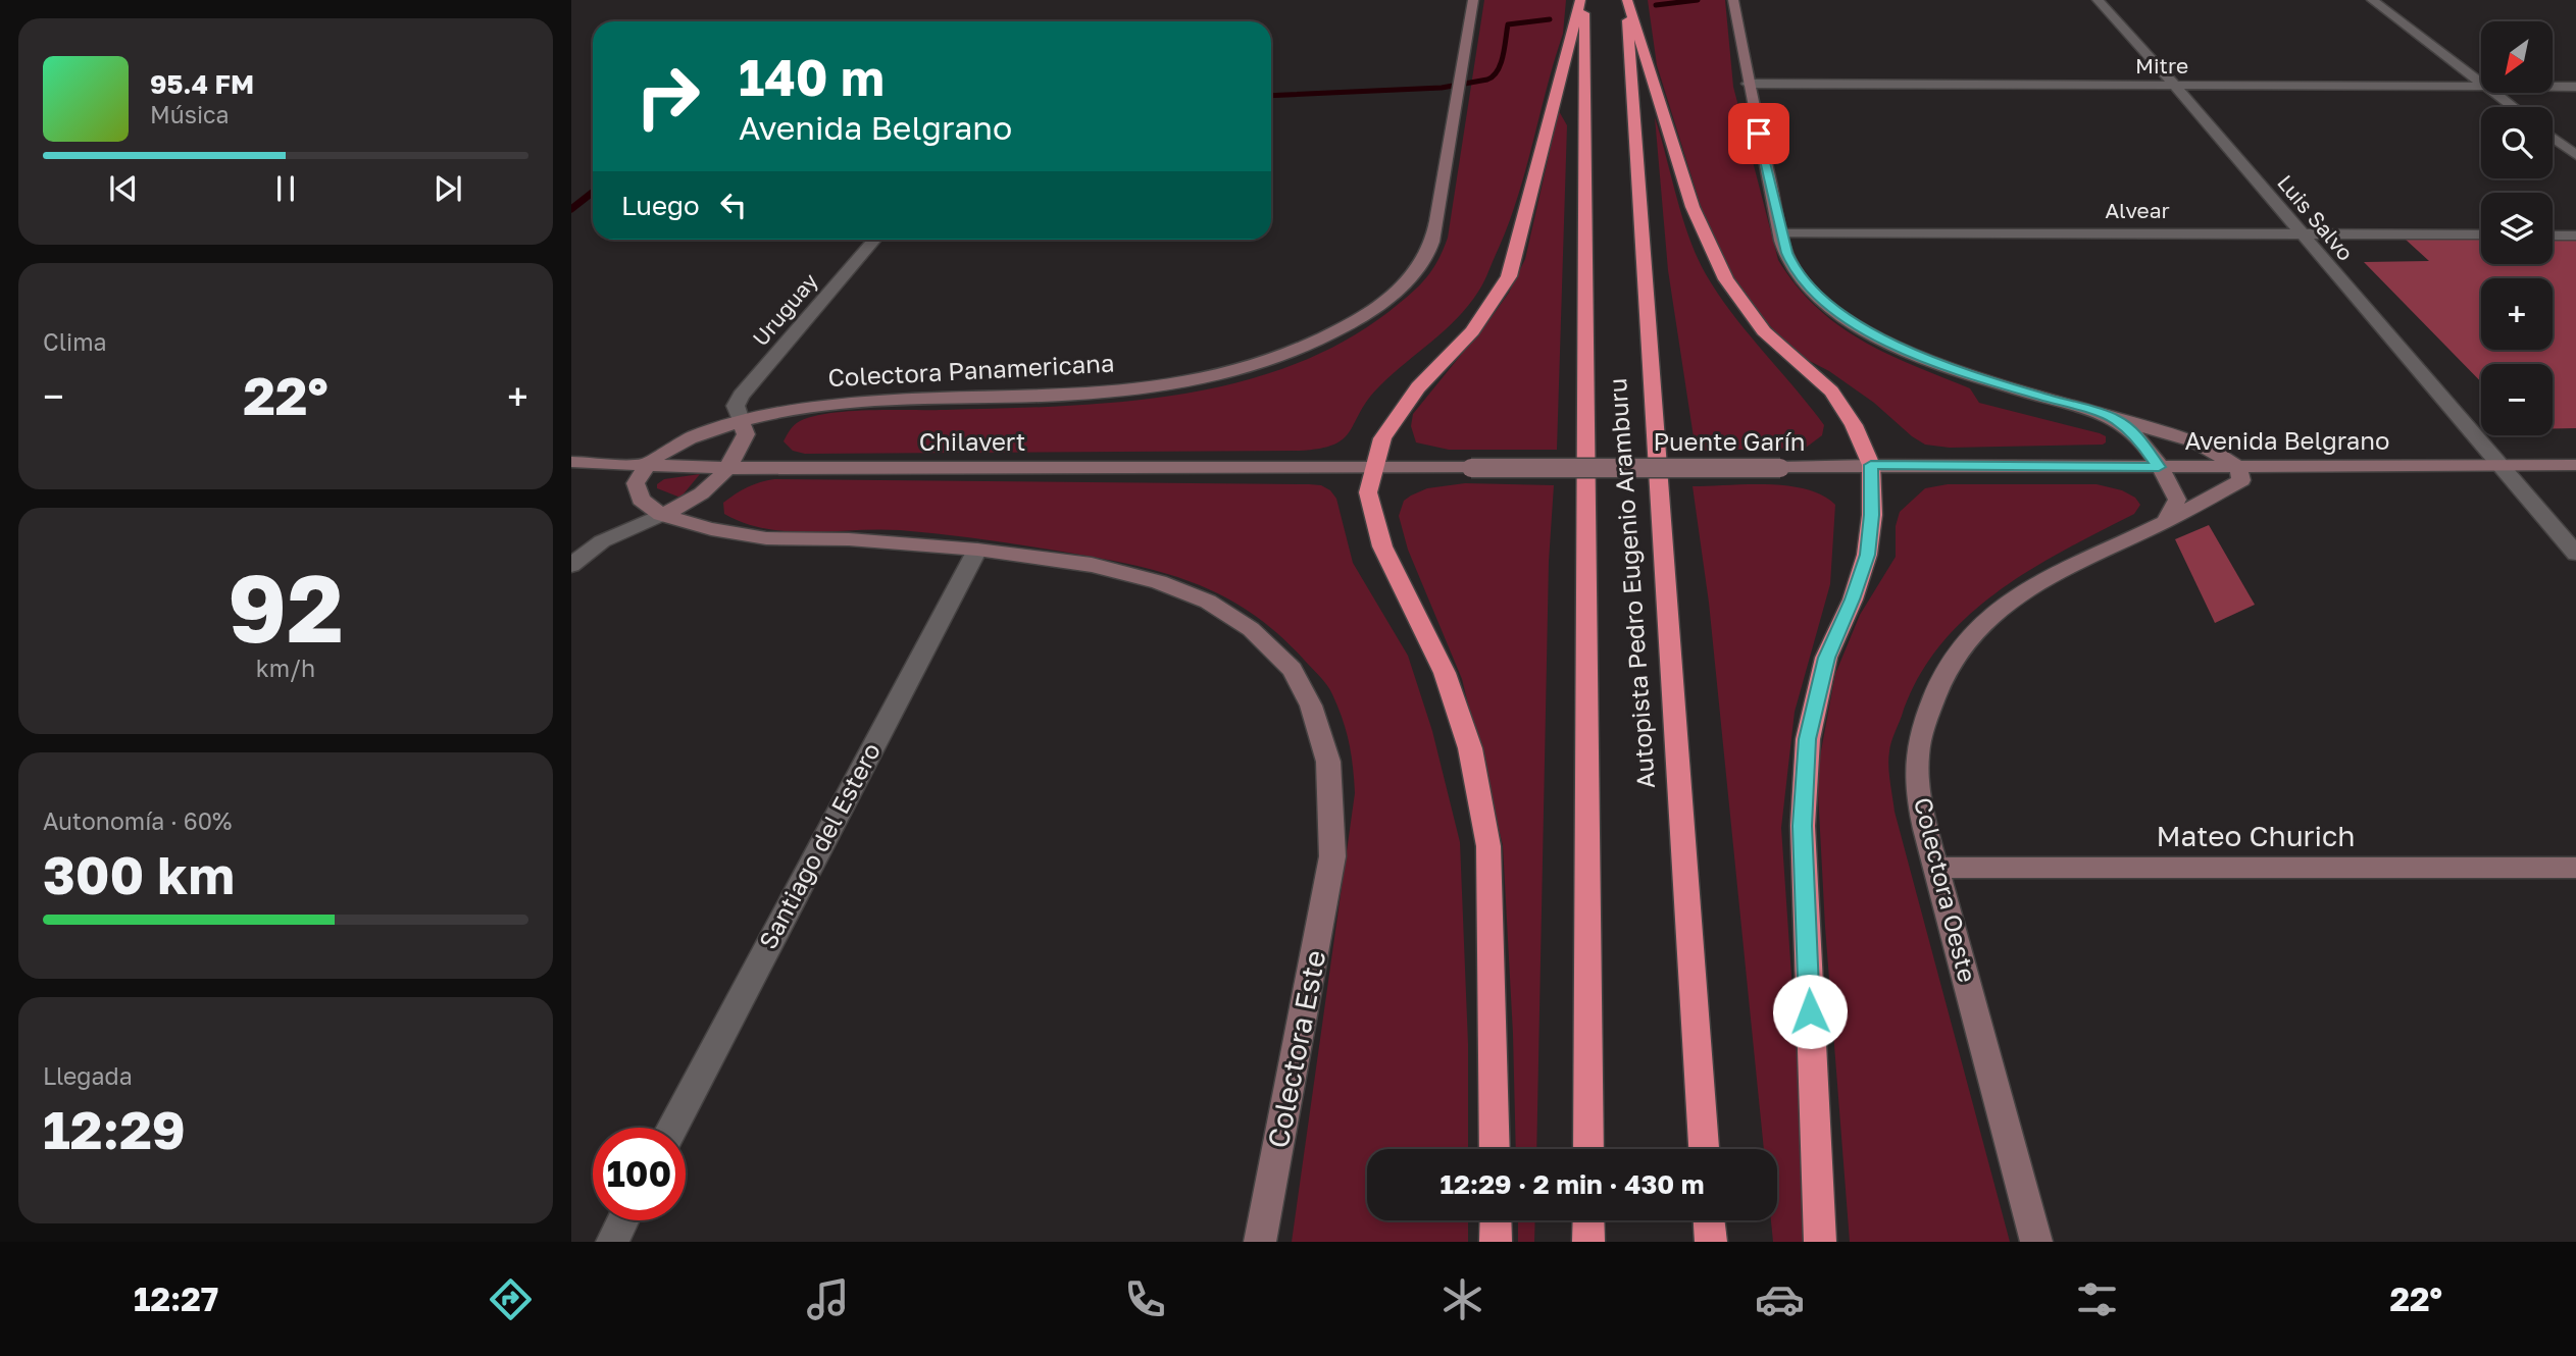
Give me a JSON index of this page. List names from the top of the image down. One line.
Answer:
{"streets":{"highway":["Autopista Pedro Eugenio Aramburu"],"street":["Mitre","Alvear","Luis Salvo","Uruguay","Colectora Panamericana","Avenida Belgrano","Chilavert","Puente Garín","Mateo Churich","Santiago del Estero","Colectora Oeste","Colectora Este"]},"crossings":[["Mitre","Luis Salvo"],["Alvear","Luis Salvo"],["Luis Salvo","Avenida Belgrano"],["Uruguay","Colectora Panamericana"],["Colectora Panamericana","Chilavert"],["Avenida Belgrano","Puente Garín"],["Avenida Belgrano","Colectora Oeste"],["Chilavert","Puente Garín"],["Mateo Churich","Colectora Oeste"],["Santiago del Estero","Colectora Este"]],"north":"bottom left","page":{"map_buttons":["+","−"],"turn":["140 m","Avenida Belgrano"],"song":["95.4 FM","Música"],"then":"Luego","tile":["Clima",["92","km/h"],["Autonomía · 60%","300 km"],["Llegada","12:29"]],"heat":["−","22°","+"],"limit":"100","trip":"12:29 · 2 min · 430 m","tabs":["12:27","22°"]}}
